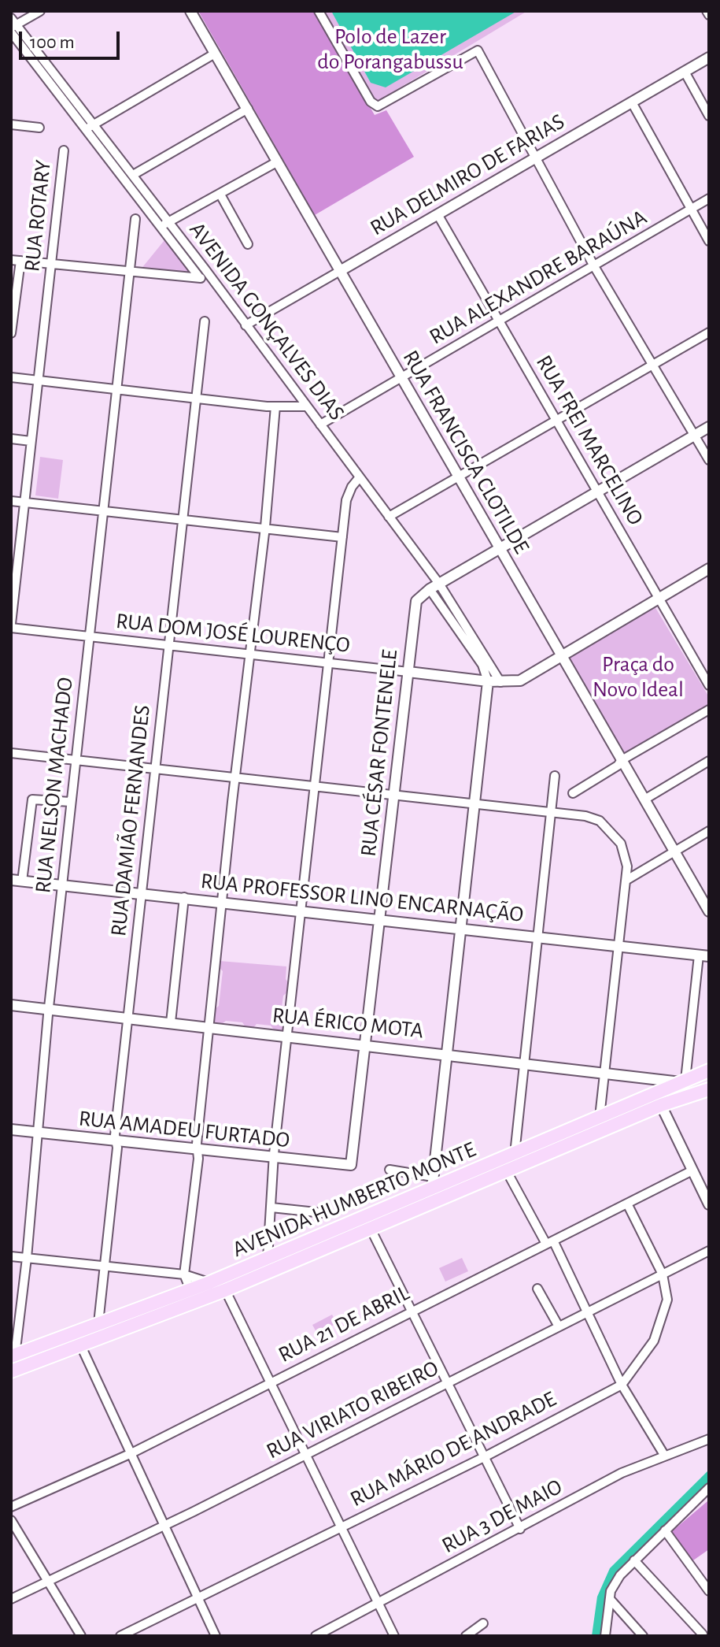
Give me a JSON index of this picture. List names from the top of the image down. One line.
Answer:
{"streets":{"main road":["AVENIDA HUMBERTO MONTE"],"street":["RUA DELMIRO DE FARIAS","RUA ROTARY","RUA ALEXANDRE BARAÚNA","AVENIDA GONÇALVES DIAS","RUA FREI MARCELINO","RUA FRANCISCA CLOTILDE","RUA DOM JOSÉ LOURENÇO","RUA CÉSAR FONTENELE","RUA NELSON MACHADO","RUA DAMIÃO FERNANDES","RUA PROFESSOR LINO ENCARNAÇÃO","RUA ÉRICO MOTA","RUA AMADEU FURTADO","RUA 21 DE ABRIL","RUA VIRIATO RIBEIRO","RUA MÁRIO DE ANDRADE","RUA 3 DE MAIO"]},"crossings":[["RUA DELMIRO DE FARIAS","AVENIDA GONÇALVES DIAS"],["RUA DELMIRO DE FARIAS","RUA FREI MARCELINO"],["RUA DELMIRO DE FARIAS","RUA FRANCISCA CLOTILDE"],["RUA ROTARY","RUA DOM JOSÉ LOURENÇO"],["RUA ALEXANDRE BARAÚNA","AVENIDA GONÇALVES DIAS"],["RUA ALEXANDRE BARAÚNA","RUA FREI MARCELINO"],["RUA ALEXANDRE BARAÚNA","RUA FRANCISCA CLOTILDE"],["AVENIDA GONÇALVES DIAS","RUA DOM JOSÉ LOURENÇO"],["AVENIDA GONÇALVES DIAS","RUA CÉSAR FONTENELE"],["RUA FREI MARCELINO","RUA DOM JOSÉ LOURENÇO"],["RUA FRANCISCA CLOTILDE","RUA DOM JOSÉ LOURENÇO"],["RUA DOM JOSÉ LOURENÇO","RUA CÉSAR FONTENELE"],["RUA DOM JOSÉ LOURENÇO","RUA NELSON MACHADO"],["RUA DOM JOSÉ LOURENÇO","RUA DAMIÃO FERNANDES"],["RUA CÉSAR FONTENELE","RUA PROFESSOR LINO ENCARNAÇÃO"],["RUA CÉSAR FONTENELE","RUA ÉRICO MOTA"],["RUA CÉSAR FONTENELE","RUA AMADEU FURTADO"],["RUA NELSON MACHADO","RUA PROFESSOR LINO ENCARNAÇÃO"],["RUA NELSON MACHADO","RUA ÉRICO MOTA"],["RUA NELSON MACHADO","RUA AMADEU FURTADO"],["RUA NELSON MACHADO","AVENIDA HUMBERTO MONTE"],["RUA DAMIÃO FERNANDES","RUA PROFESSOR LINO ENCARNAÇÃO"],["RUA DAMIÃO FERNANDES","RUA ÉRICO MOTA"],["RUA DAMIÃO FERNANDES","RUA AMADEU FURTADO"],["RUA DAMIÃO FERNANDES","AVENIDA HUMBERTO MONTE"],["RUA ÉRICO MOTA","AVENIDA HUMBERTO MONTE"],["RUA 21 DE ABRIL","RUA MÁRIO DE ANDRADE"],["RUA VIRIATO RIBEIRO","RUA MÁRIO DE ANDRADE"]],"parks":["Polo de Lazer do Porangabussu","Praça do Novo Ideal"],"scale_bar":"100 m"}
